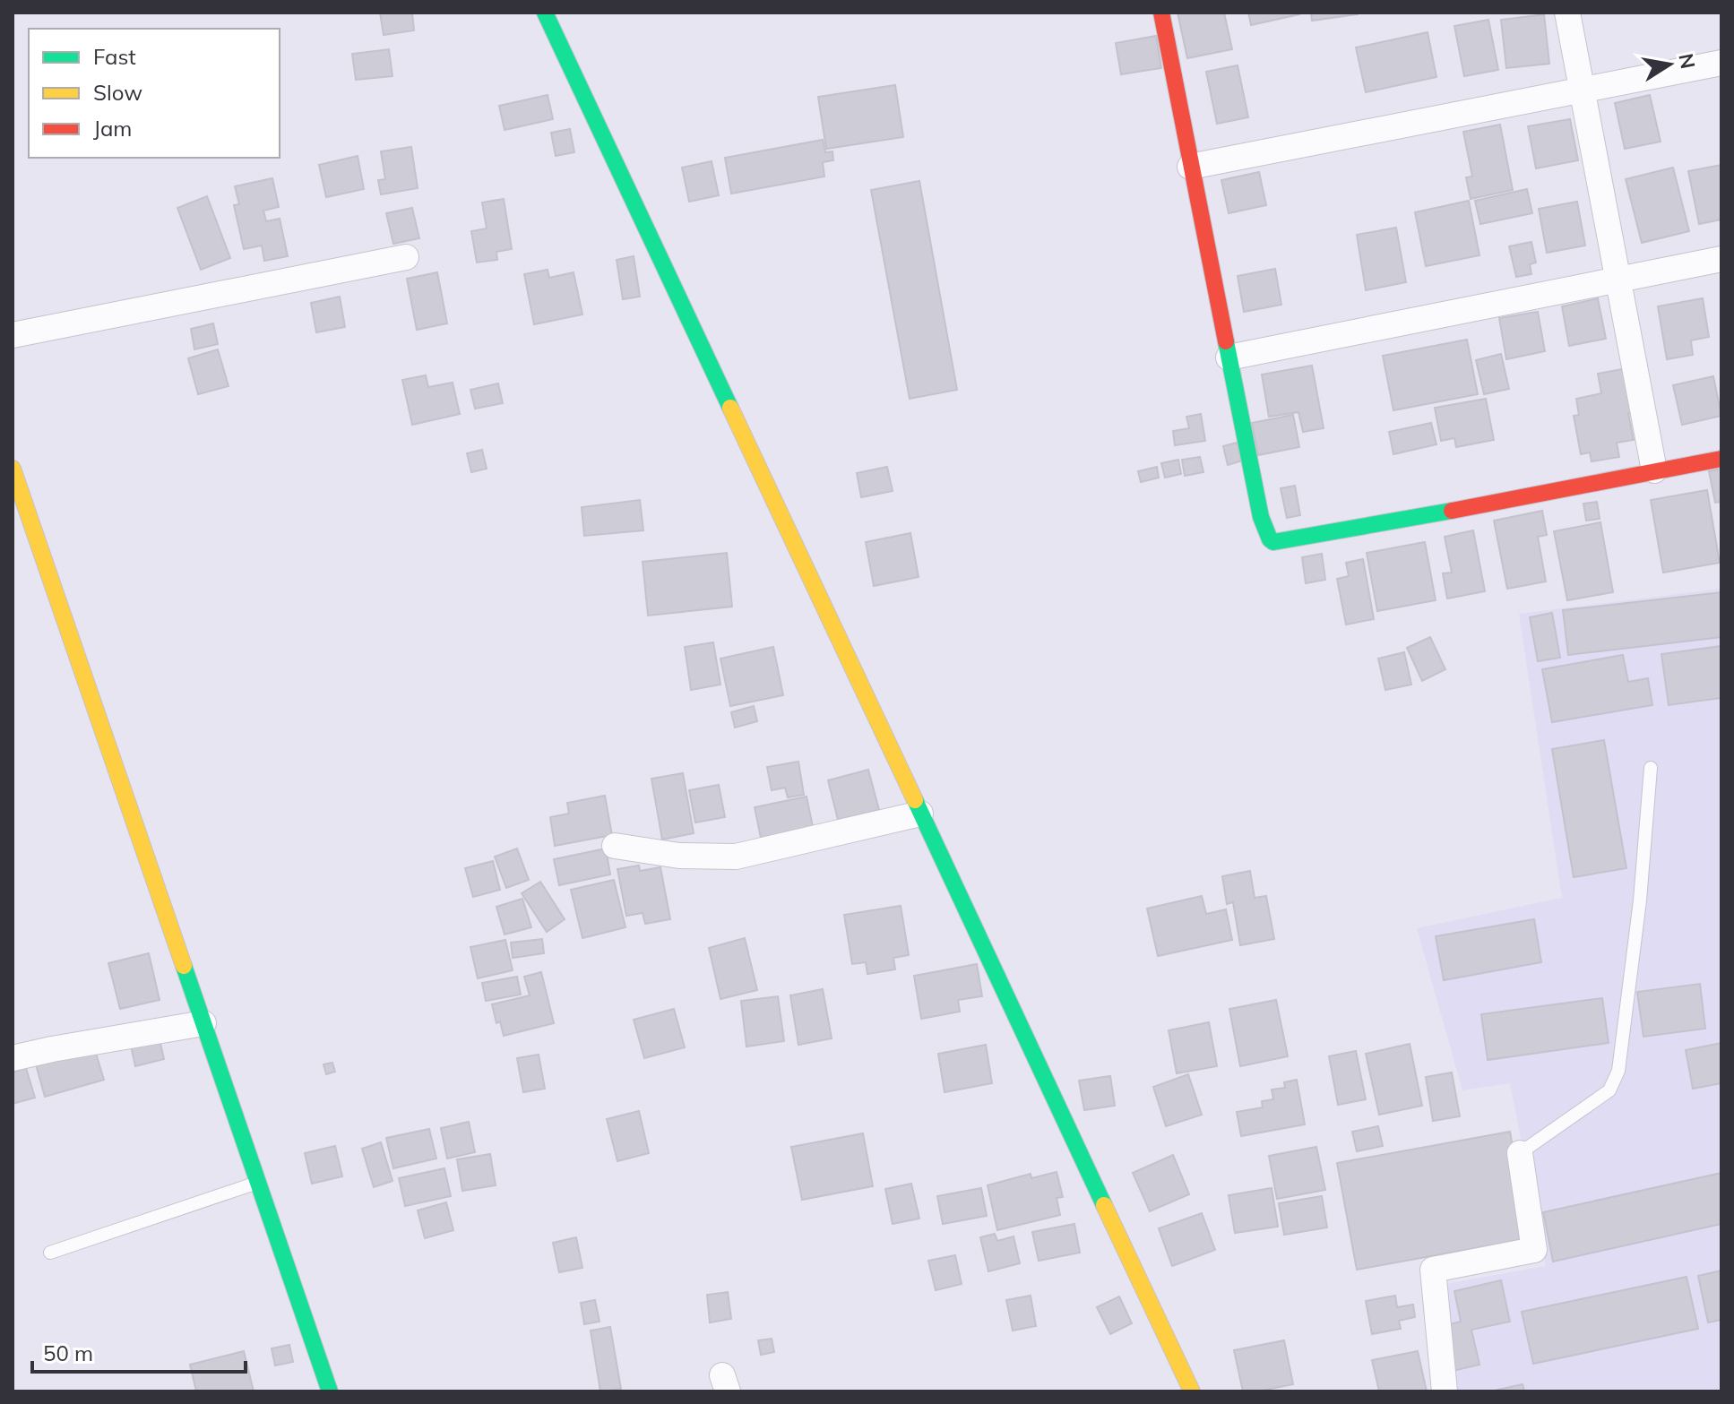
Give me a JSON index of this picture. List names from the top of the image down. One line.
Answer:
{"legend":["Fast","Slow","Jam"],"scale_bar":"50 m","north":"right"}
